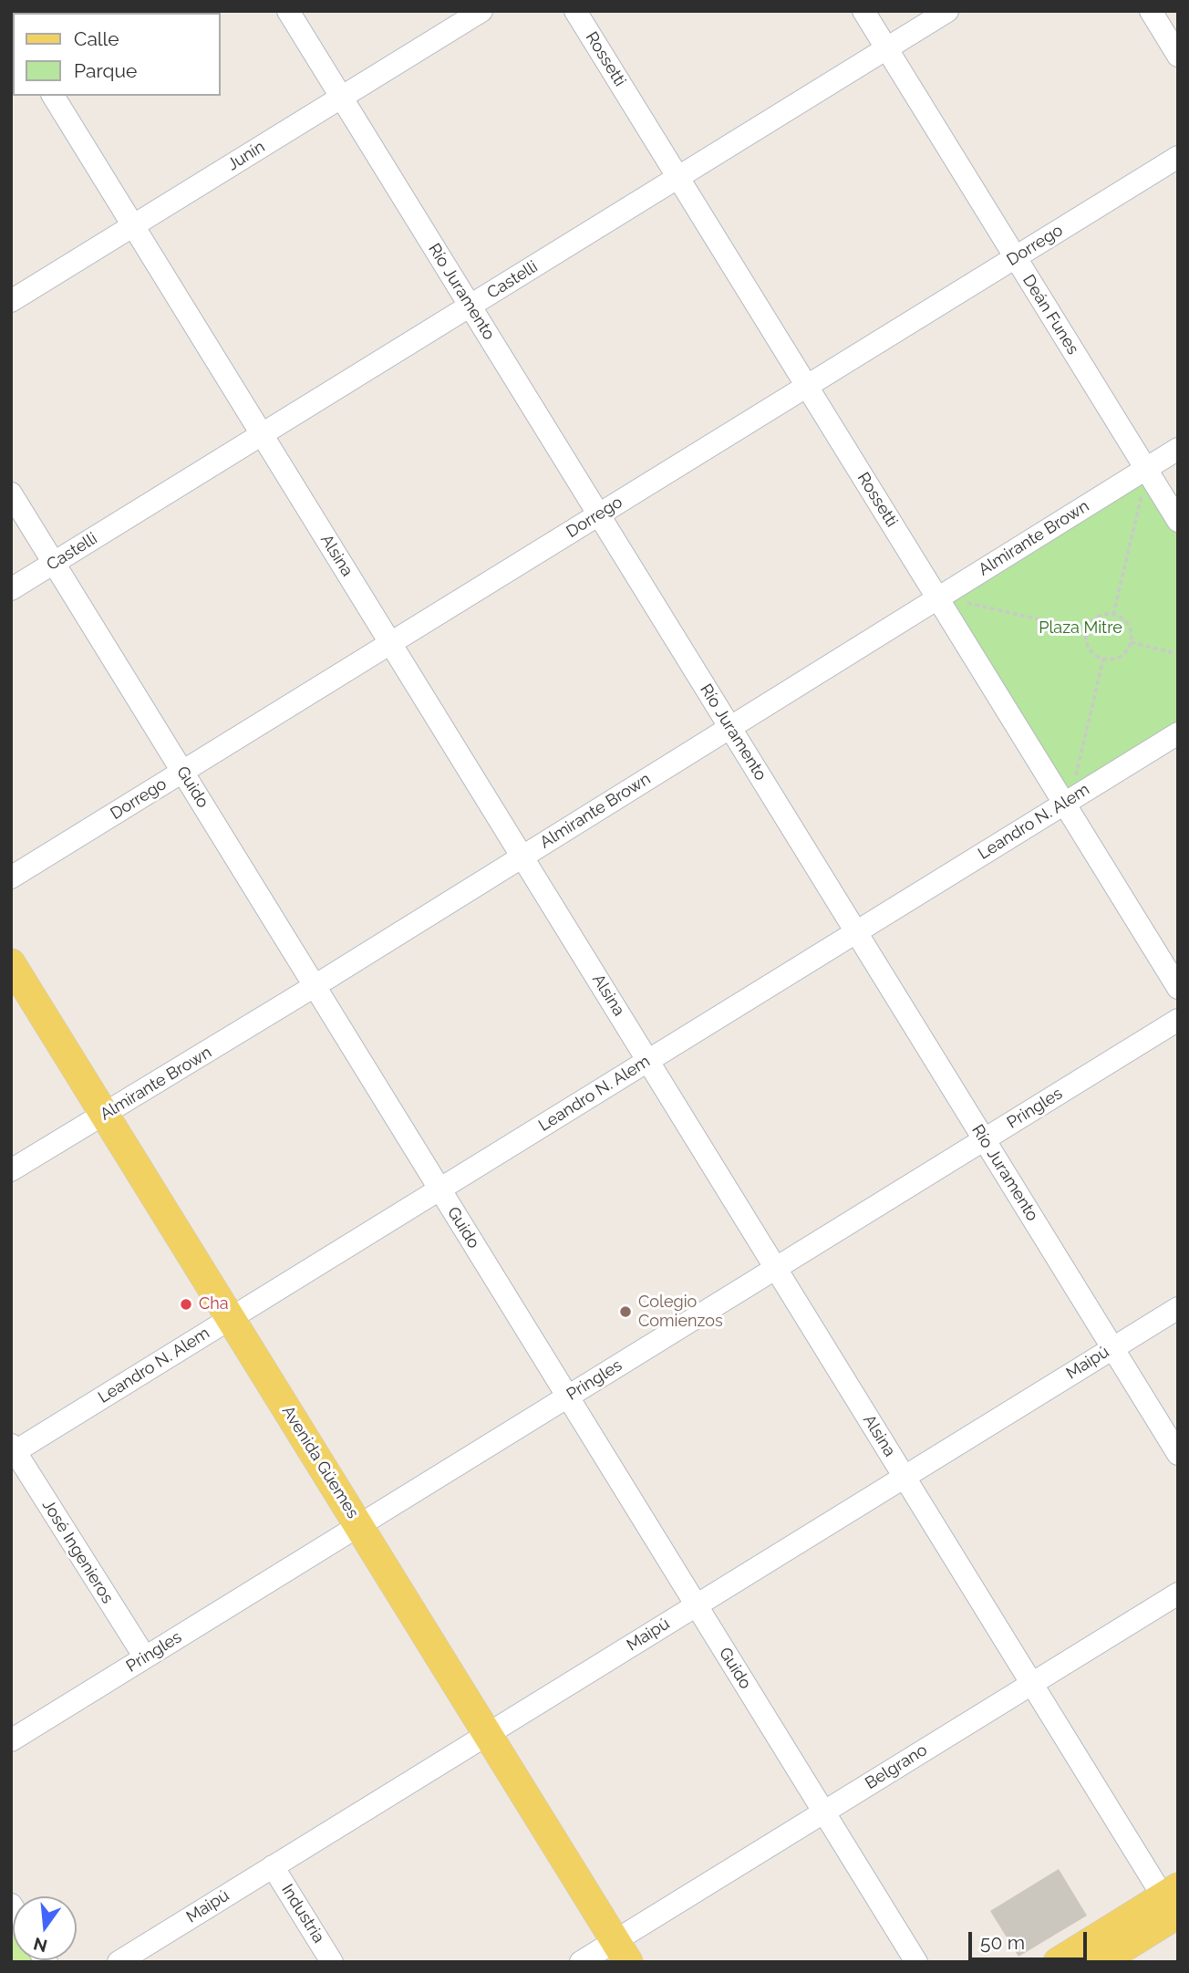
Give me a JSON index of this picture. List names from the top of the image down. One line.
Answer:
{"streets":{"main road":["Avenida Güemes"],"street":["Rossetti","Junín","Dorrego","Castelli","Río Juramento","Deán Funes","Almirante Brown","Alsina","Guido","Leandro N. Alem","Pringles","Maipú","José Ingenieros","Belgrano","Industria"]},"crossings":[["Rossetti","Dorrego"],["Rossetti","Castelli"],["Rossetti","Almirante Brown"],["Rossetti","Leandro N. Alem"],["Junín","Río Juramento"],["Junín","Alsina"],["Dorrego","Río Juramento"],["Dorrego","Deán Funes"],["Dorrego","Alsina"],["Dorrego","Guido"],["Castelli","Río Juramento"],["Castelli","Deán Funes"],["Castelli","Alsina"],["Castelli","Guido"],["Río Juramento","Almirante Brown"],["Río Juramento","Leandro N. Alem"],["Río Juramento","Pringles"],["Río Juramento","Maipú"],["Deán Funes","Almirante Brown"],["Almirante Brown","Alsina"],["Almirante Brown","Guido"],["Almirante Brown","Avenida Güemes"],["Alsina","Leandro N. Alem"],["Alsina","Pringles"],["Alsina","Maipú"],["Alsina","Belgrano"],["Guido","Leandro N. Alem"],["Guido","Pringles"],["Guido","Maipú"],["Guido","Belgrano"],["Leandro N. Alem","Avenida Güemes"],["Leandro N. Alem","José Ingenieros"],["Pringles","Avenida Güemes"],["Pringles","José Ingenieros"],["Maipú","Avenida Güemes"],["Maipú","Industria"],["Avenida Güemes","Belgrano"]],"parks":["Plaza Mitre"],"places":["Cha","Colegio Comienzos"],"legend":["Calle","Parque"],"scale_bar":"50 m","north":"bottom"}
